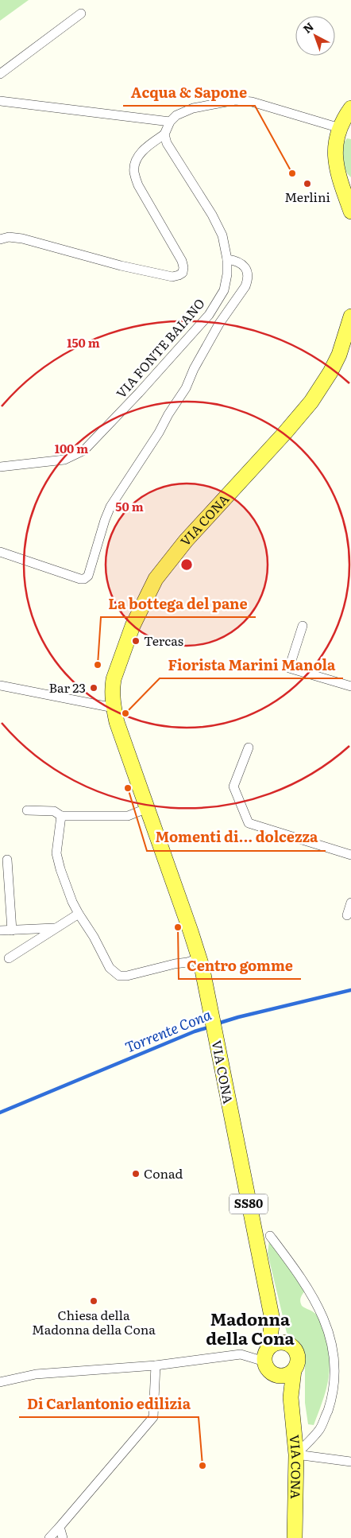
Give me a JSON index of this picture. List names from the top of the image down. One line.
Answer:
{"streets":{"main road":["VIA CONA","SS80"],"street":["VIA FONTE BAIANO"]},"crossings":[["VIA CONA","SS80"]],"districts":["Madonna della Cona"],"water":["Torrente Cona"],"places":["Acqua & Sapone","Merlini","Tercas","La bottega del pane","Bar 23","Fiorista Marini Manola","Momenti di... dolcezza","Centro gomme","Conad","Chiesa della Madonna della Cona","Di Carlantonio edilizia"],"north":"top left","rings":["150 m","100 m","50 m"]}
